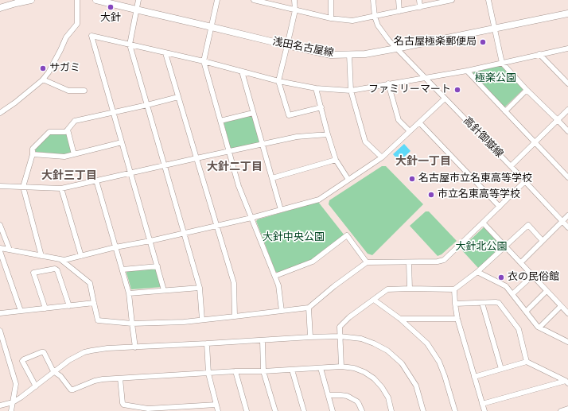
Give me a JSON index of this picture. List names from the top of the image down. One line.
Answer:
{"streets":{"main road":["浅田名古屋線"],"street":["高針御嶽線"]},"crossings":[["浅田名古屋線","高針御嶽線"]],"districts":["大針一丁目","大針二丁目","大針三丁目"],"parks":["極楽公園","大針中央公園","大針北公園"],"places":["大針","名古屋極楽郵便局","サガミ","ファミリーマート","名古屋市立名東高等学校","市立名東高等学校","衣の民俗館"]}
